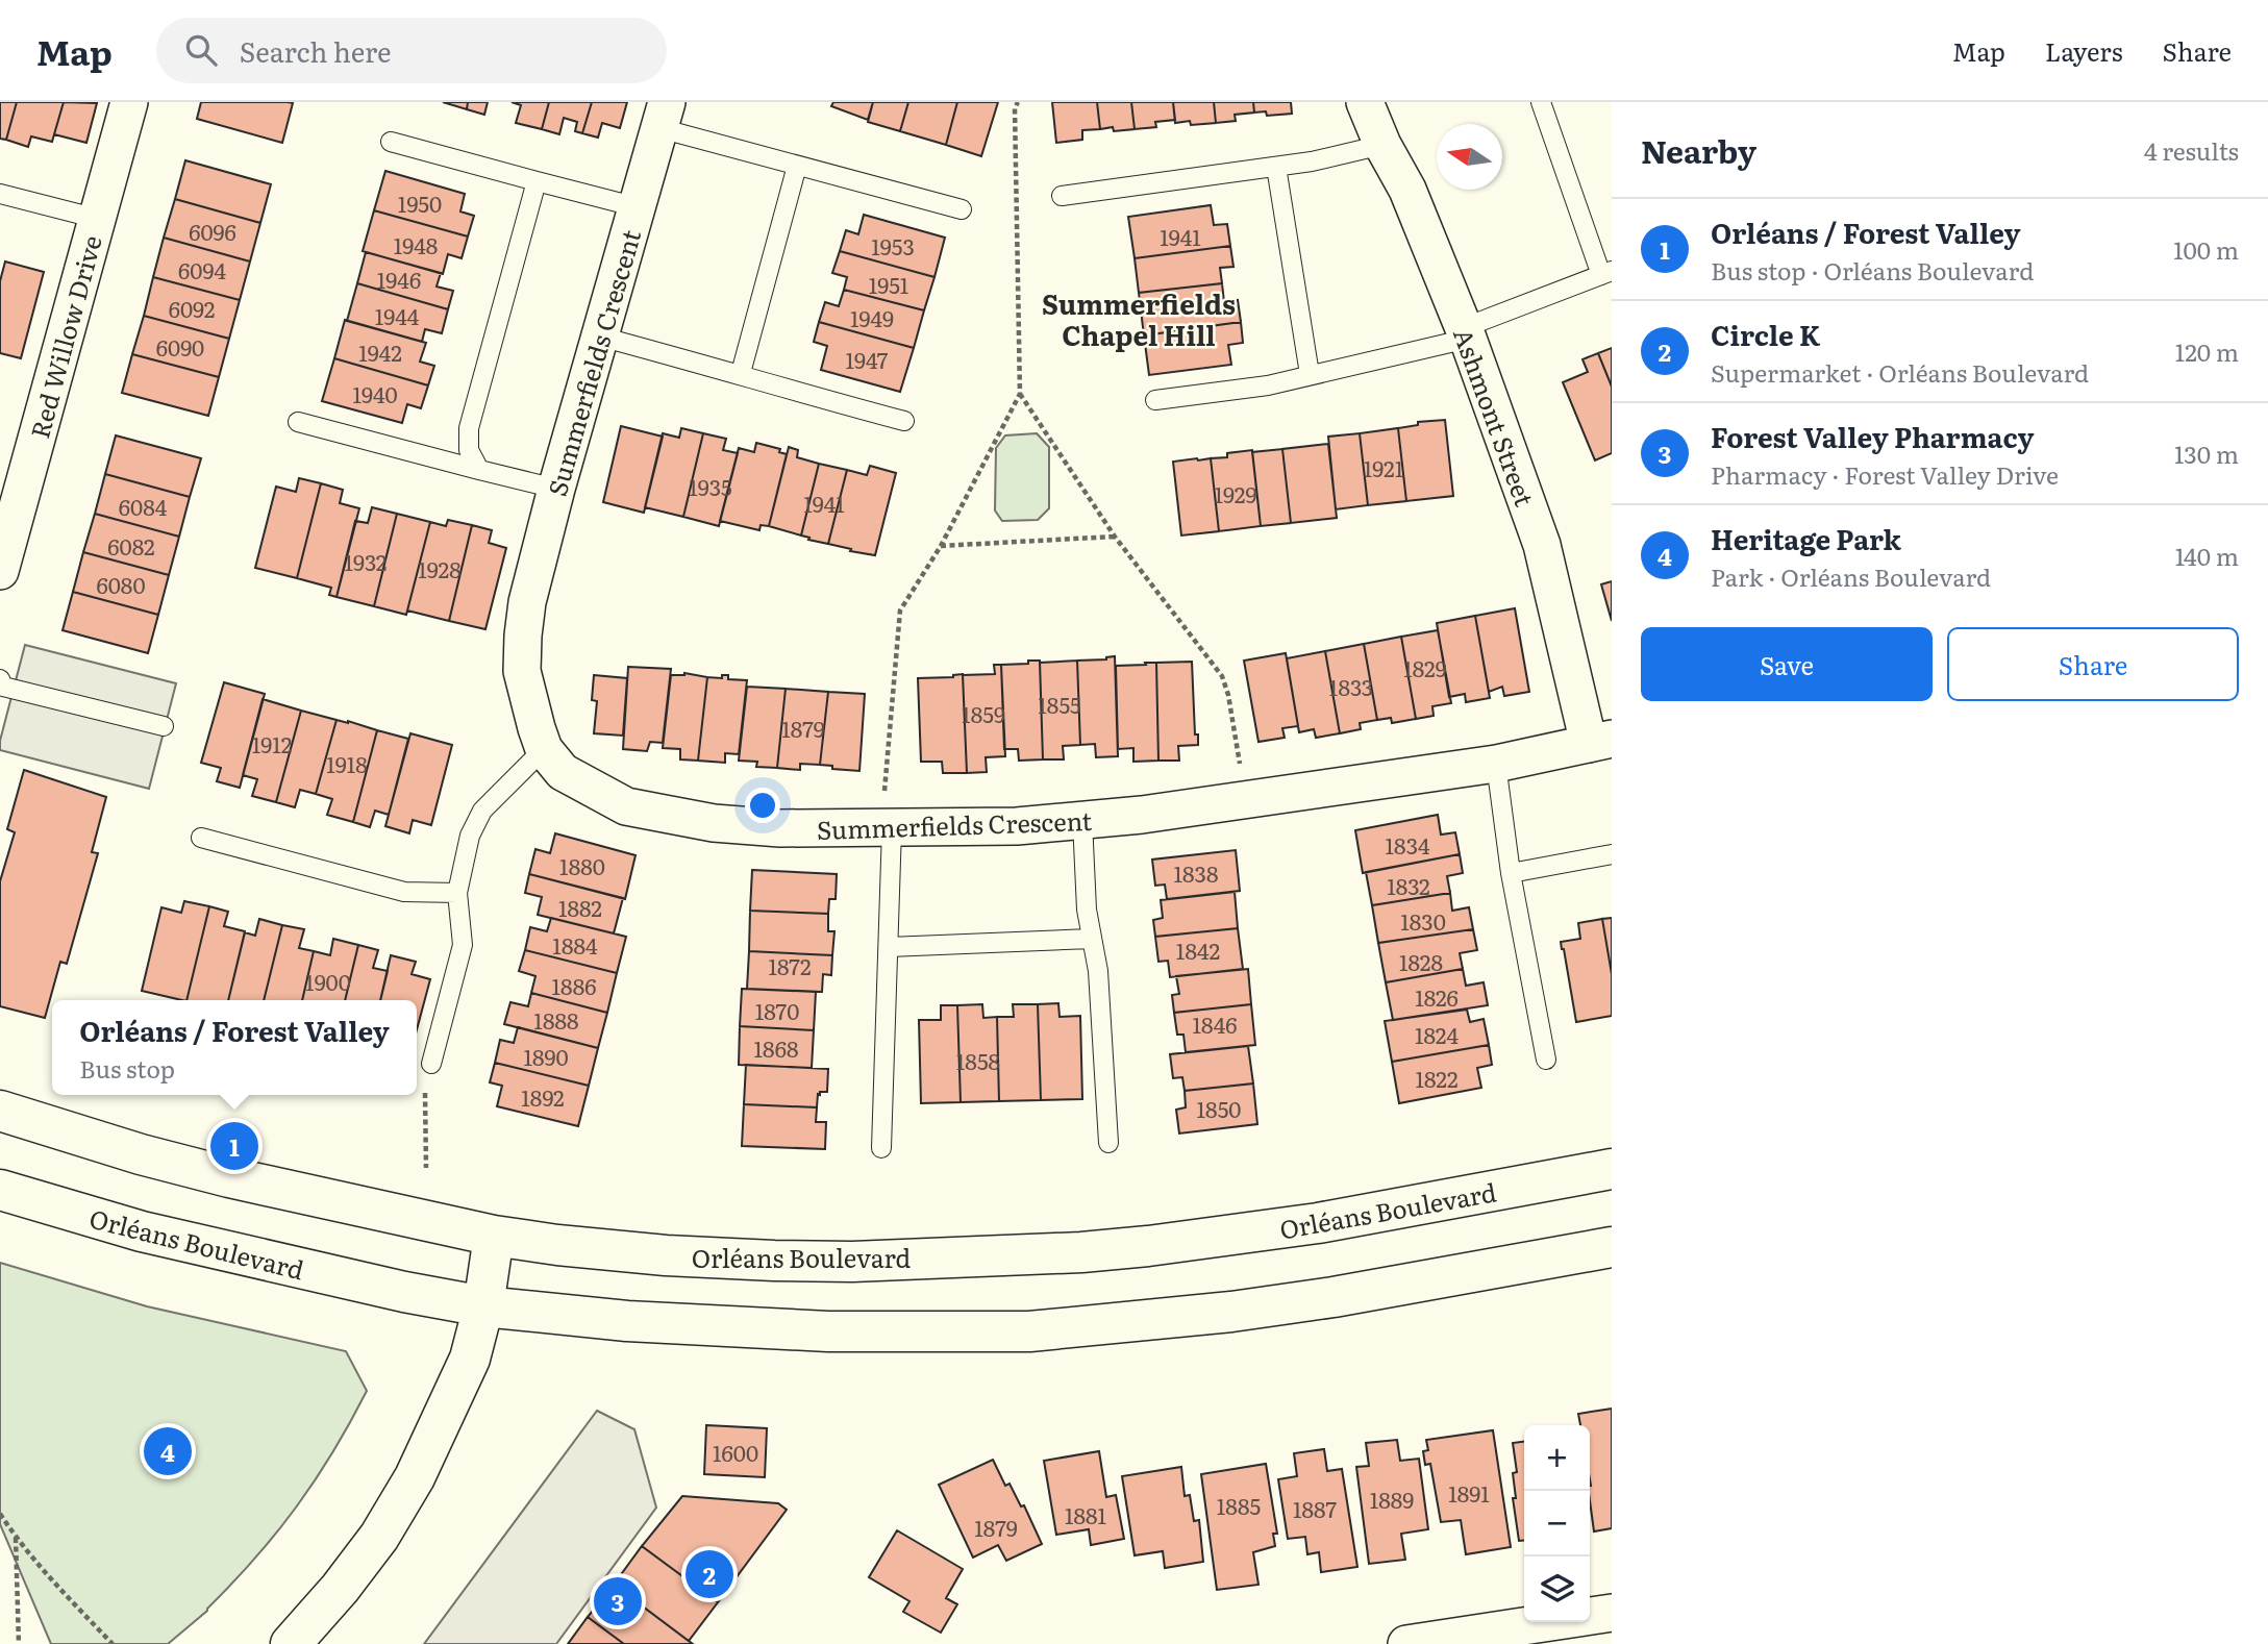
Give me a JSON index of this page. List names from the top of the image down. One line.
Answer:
{"streets":{"main road":["Orléans Boulevard"],"street":["Red Willow Drive","Summerfields Crescent","Ashmont Street"]},"crossings":[["Summerfields Crescent","Ashmont Street"]],"districts":["Summerfields Chapel Hill"],"house_numbers":["1950","6096","1941","1948","1953","6094","1946","1951","6092","1944","1949","6090","1942","1947","1940","1921","1935","1929","1941","6084","6082","1932","1928","6080","1829","1833","1855","1859","1879","1912","1918","1834","1880","1838","1832","1882","1830","1884","1842","1828","1872","1900","1886","1826","1870","1888","1846","1824","1868","1890","1858","1822","1892","1850","1600","1891","1889","1885","1887","1881","1879"],"north":"left","page":{"header":"Map","search":"Search here","nav":["Map","Layers","Share"],"heading":["Nearby","4 results"],"list":[{"mark":"1","name":"Orléans / Forest Valley","note":"Bus stop · Orléans Boulevard","value":"100 m"},{"mark":"2","name":"Circle K","note":"Supermarket · Orléans Boulevard","value":"120 m"},{"mark":"3","name":"Forest Valley Pharmacy","note":"Pharmacy · Forest Valley Drive","value":"130 m"},{"mark":"4","name":"Heritage Park","note":"Park · Orléans Boulevard","value":"140 m"}],"buttons":["Save","Share"],"popup":["Orléans / Forest Valley","Bus stop"],"pins":["1","4","2","3"],"map_buttons":["+","−"]}}
